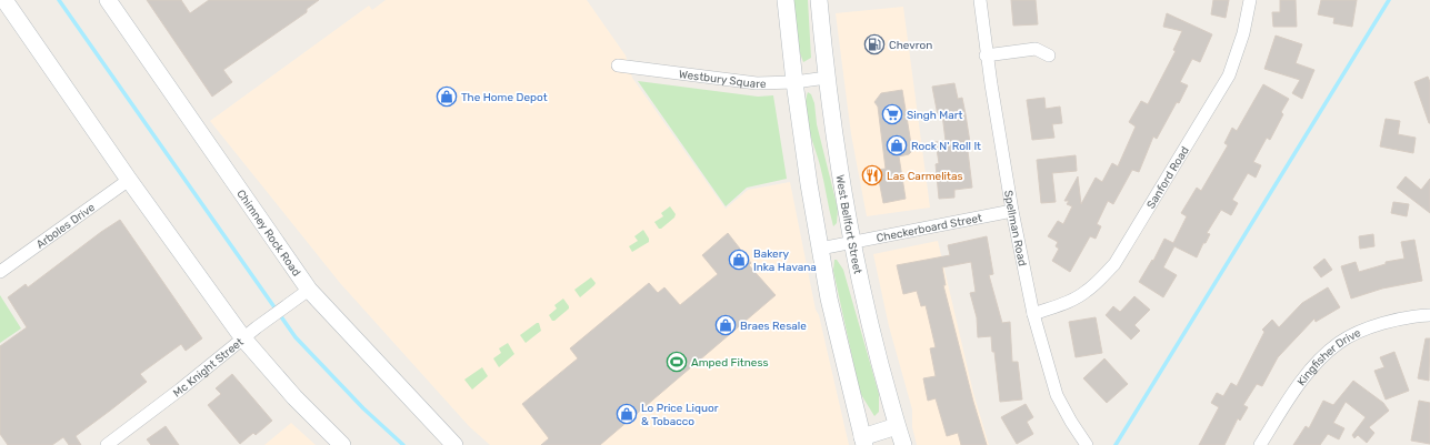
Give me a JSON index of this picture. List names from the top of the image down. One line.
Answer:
{"streets":{"main road":["West Bellfort Street","Chimney Rock Road"],"street":["Westbury Square","Sanford Road","Arboles Drive","Checkerboard Street","Spellman Road","Kingfisher Drive","Mc Knight Street"]},"crossings":[["Westbury Square","West Bellfort Street"],["Sanford Road","Spellman Road"],["West Bellfort Street","Checkerboard Street"],["Checkerboard Street","Spellman Road"],["Chimney Rock Road","Mc Knight Street"]],"places":{"fuel station":["Chevron"],"shop":["The Home Depot","Rock N' Roll It","Bakery Inka Havana","Braes Resale","Lo Price Liquor & Tobacco"],"supermarket":["Singh Mart"],"restaurant":["Las Carmelitas"],"sports":["Amped Fitness"]}}
